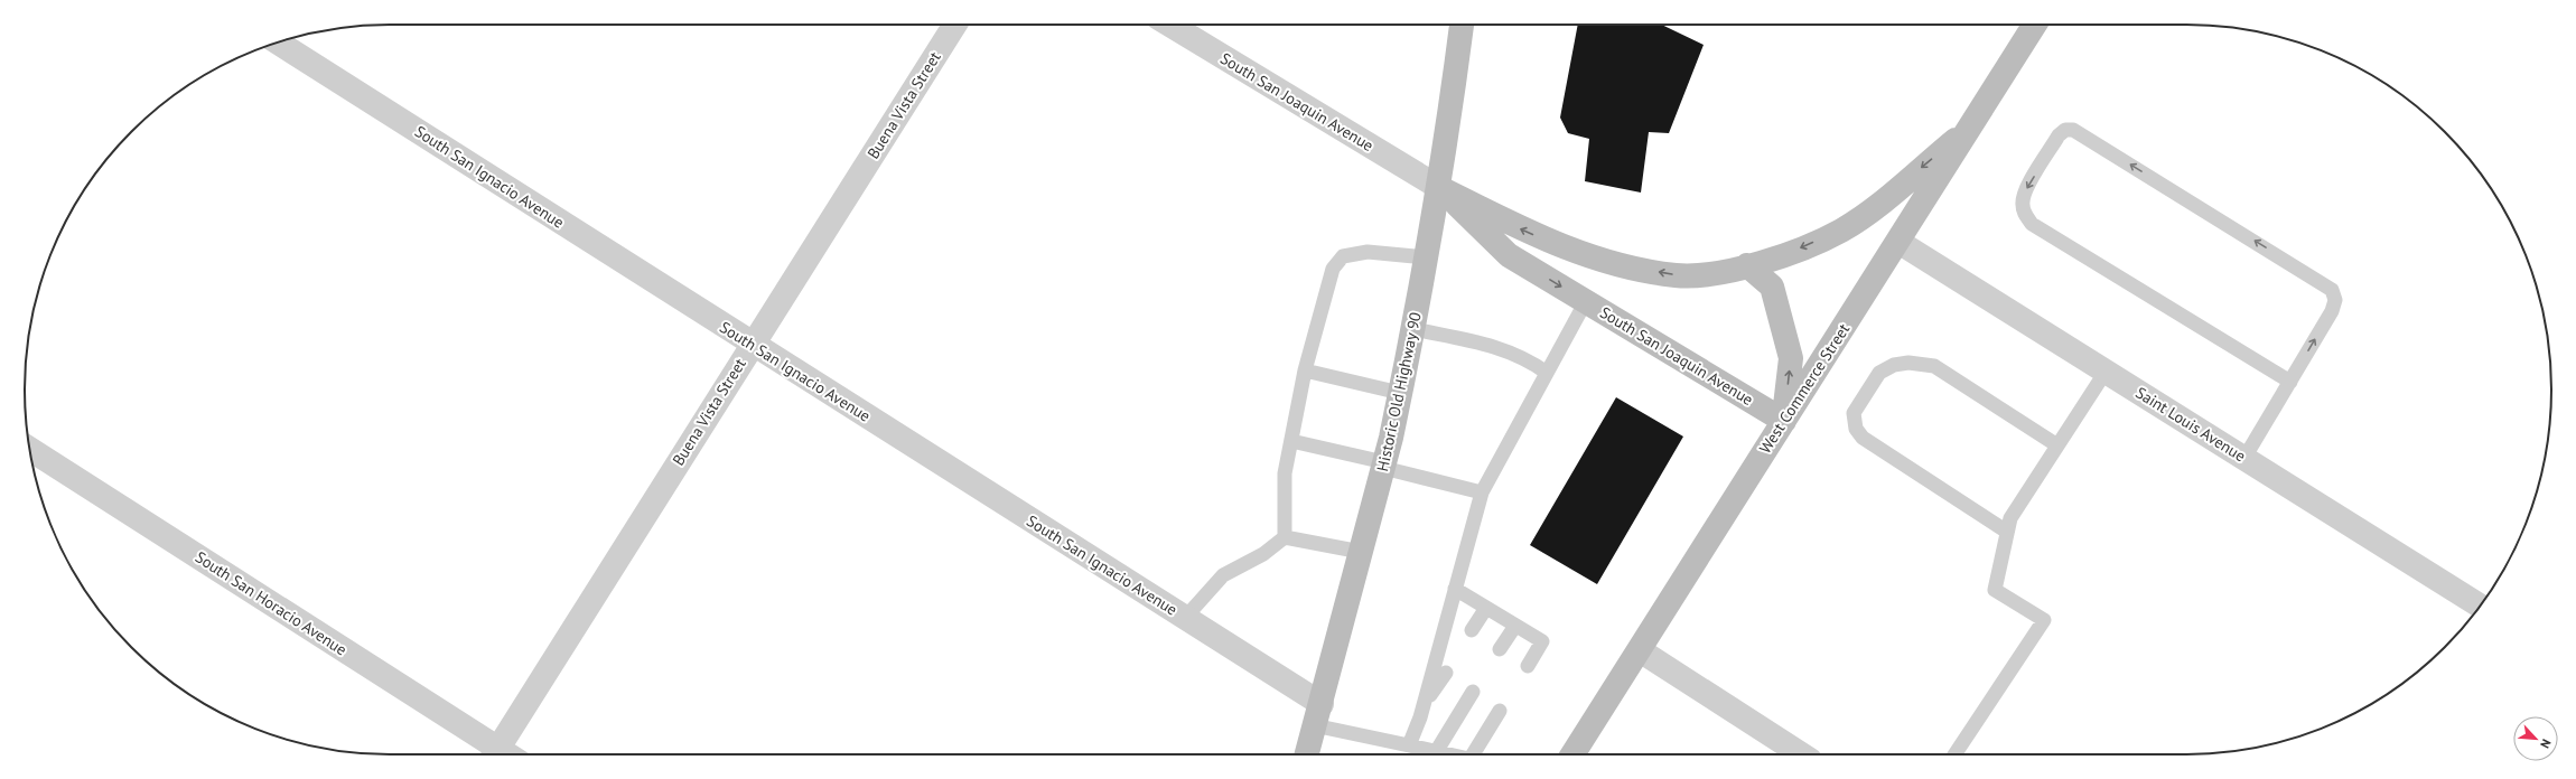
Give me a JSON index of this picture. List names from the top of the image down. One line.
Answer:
{"streets":{"main road":["South San Joaquin Avenue","West Commerce Street","Historic Old Highway 90"],"street":["Buena Vista Street","South San Ignacio Avenue","Saint Louis Avenue","South San Horacio Avenue"]},"crossings":[["South San Joaquin Avenue","West Commerce Street"],["South San Joaquin Avenue","Historic Old Highway 90"],["Buena Vista Street","South San Ignacio Avenue"],["South San Ignacio Avenue","Historic Old Highway 90"],["West Commerce Street","Saint Louis Avenue"]],"north":"bottom right"}
